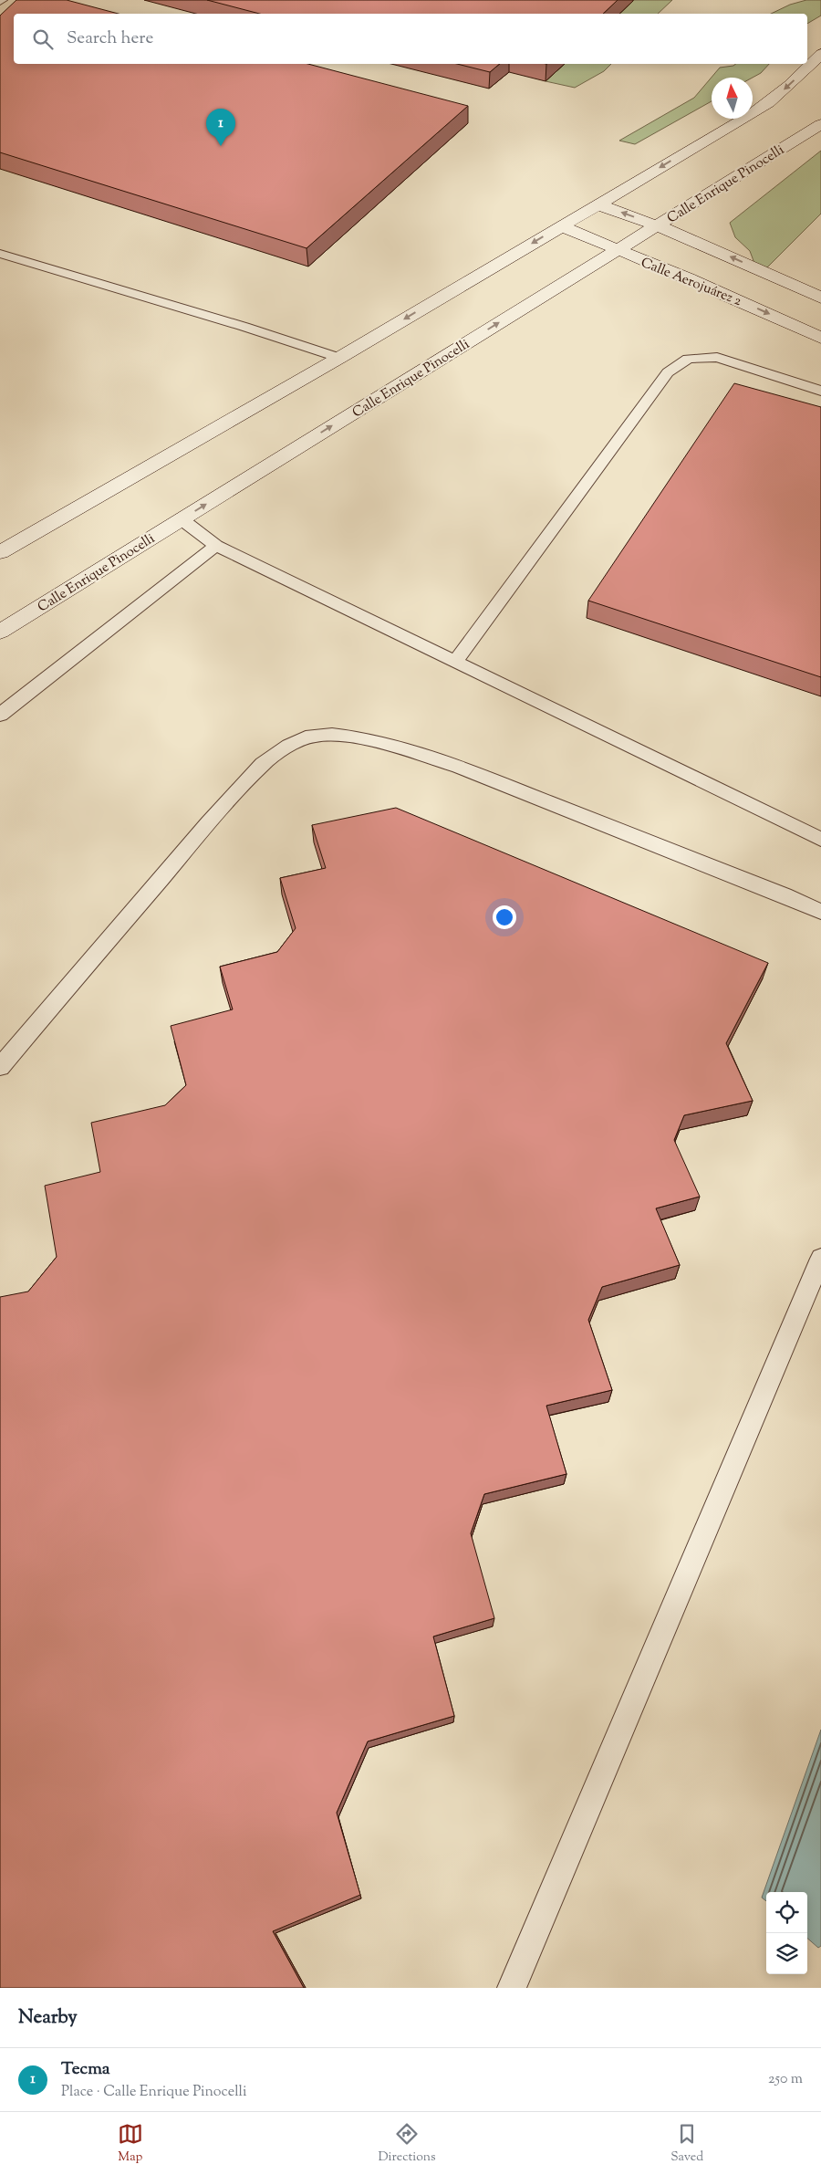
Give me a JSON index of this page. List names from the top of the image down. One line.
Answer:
{"streets":{"main road":["Calle Enrique Pinocelli","Calle Aerojuárez 2"]},"crossings":[["Calle Enrique Pinocelli","Calle Aerojuárez 2"]],"north":"top","page":{"search":"Search here","pins":"1","heading":"Nearby","list":[{"mark":"1","name":"Tecma","note":"Place · Calle Enrique Pinocelli","value":"250 m"}],"nav":["Map","Directions","Saved"]}}
